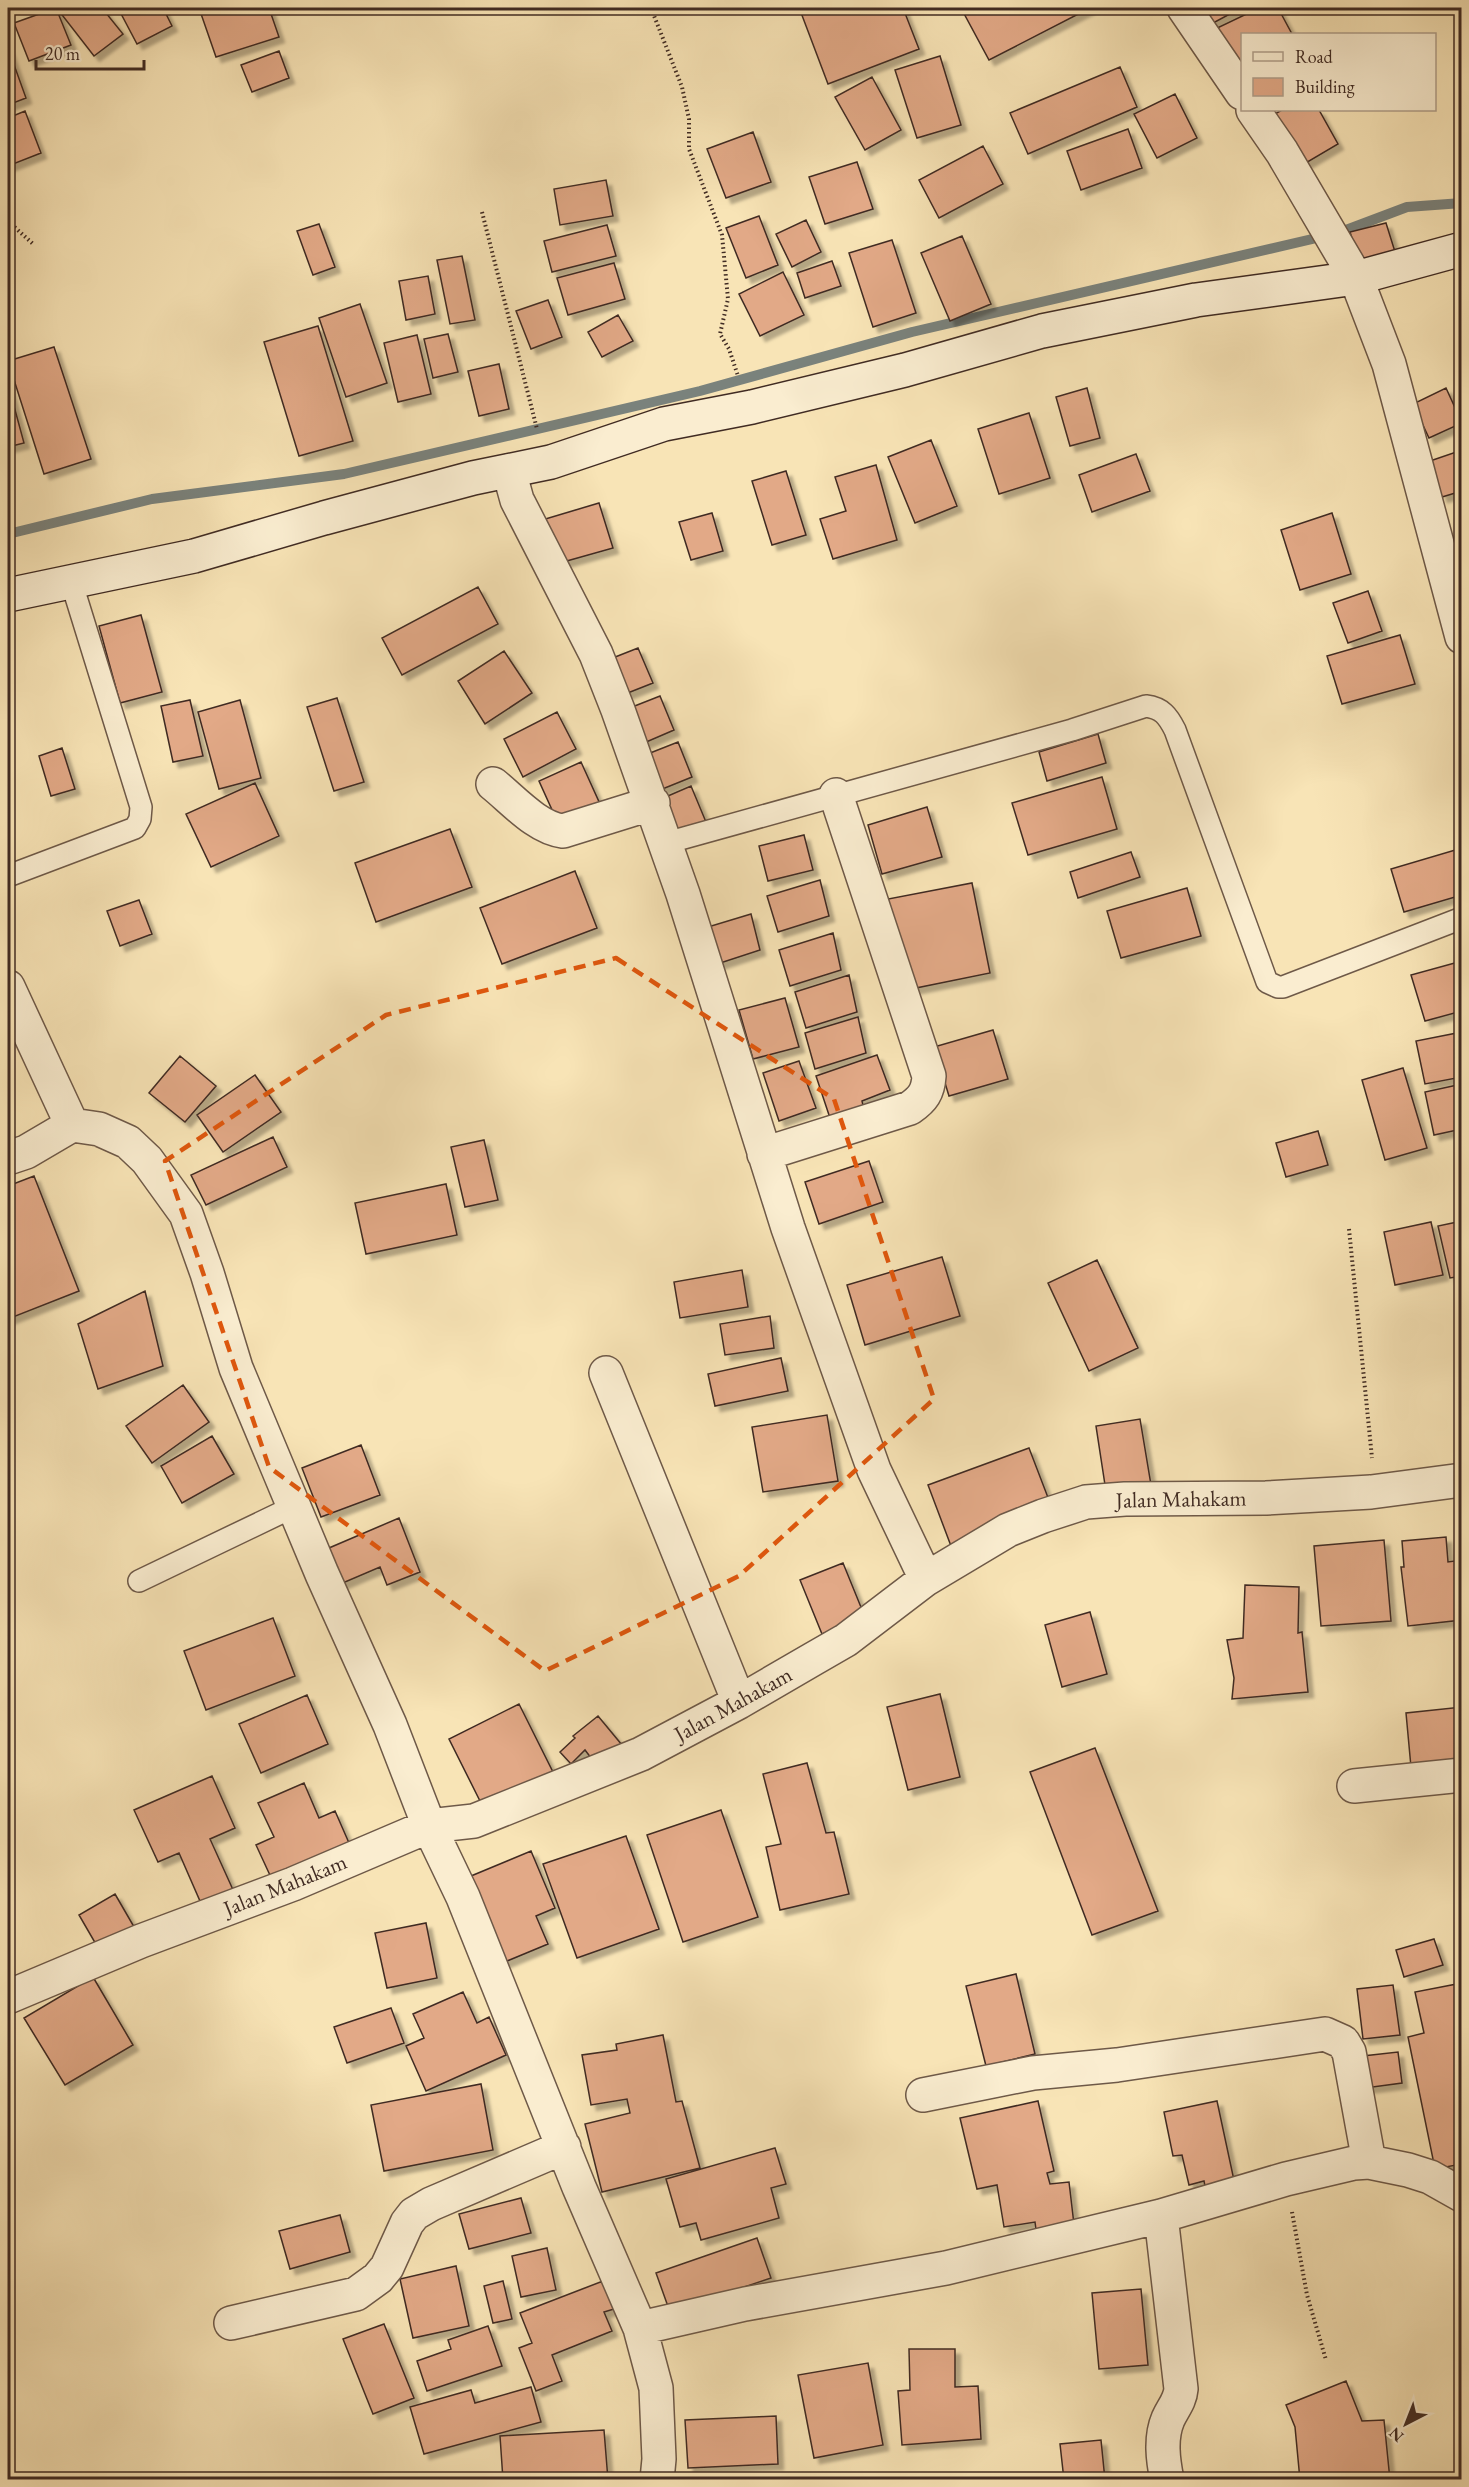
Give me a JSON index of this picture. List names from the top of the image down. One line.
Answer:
{"streets":{"street":["Jalan Mahakam"]},"legend":["Road","Building"],"scale_bar":"20 m","north":"bottom left"}
